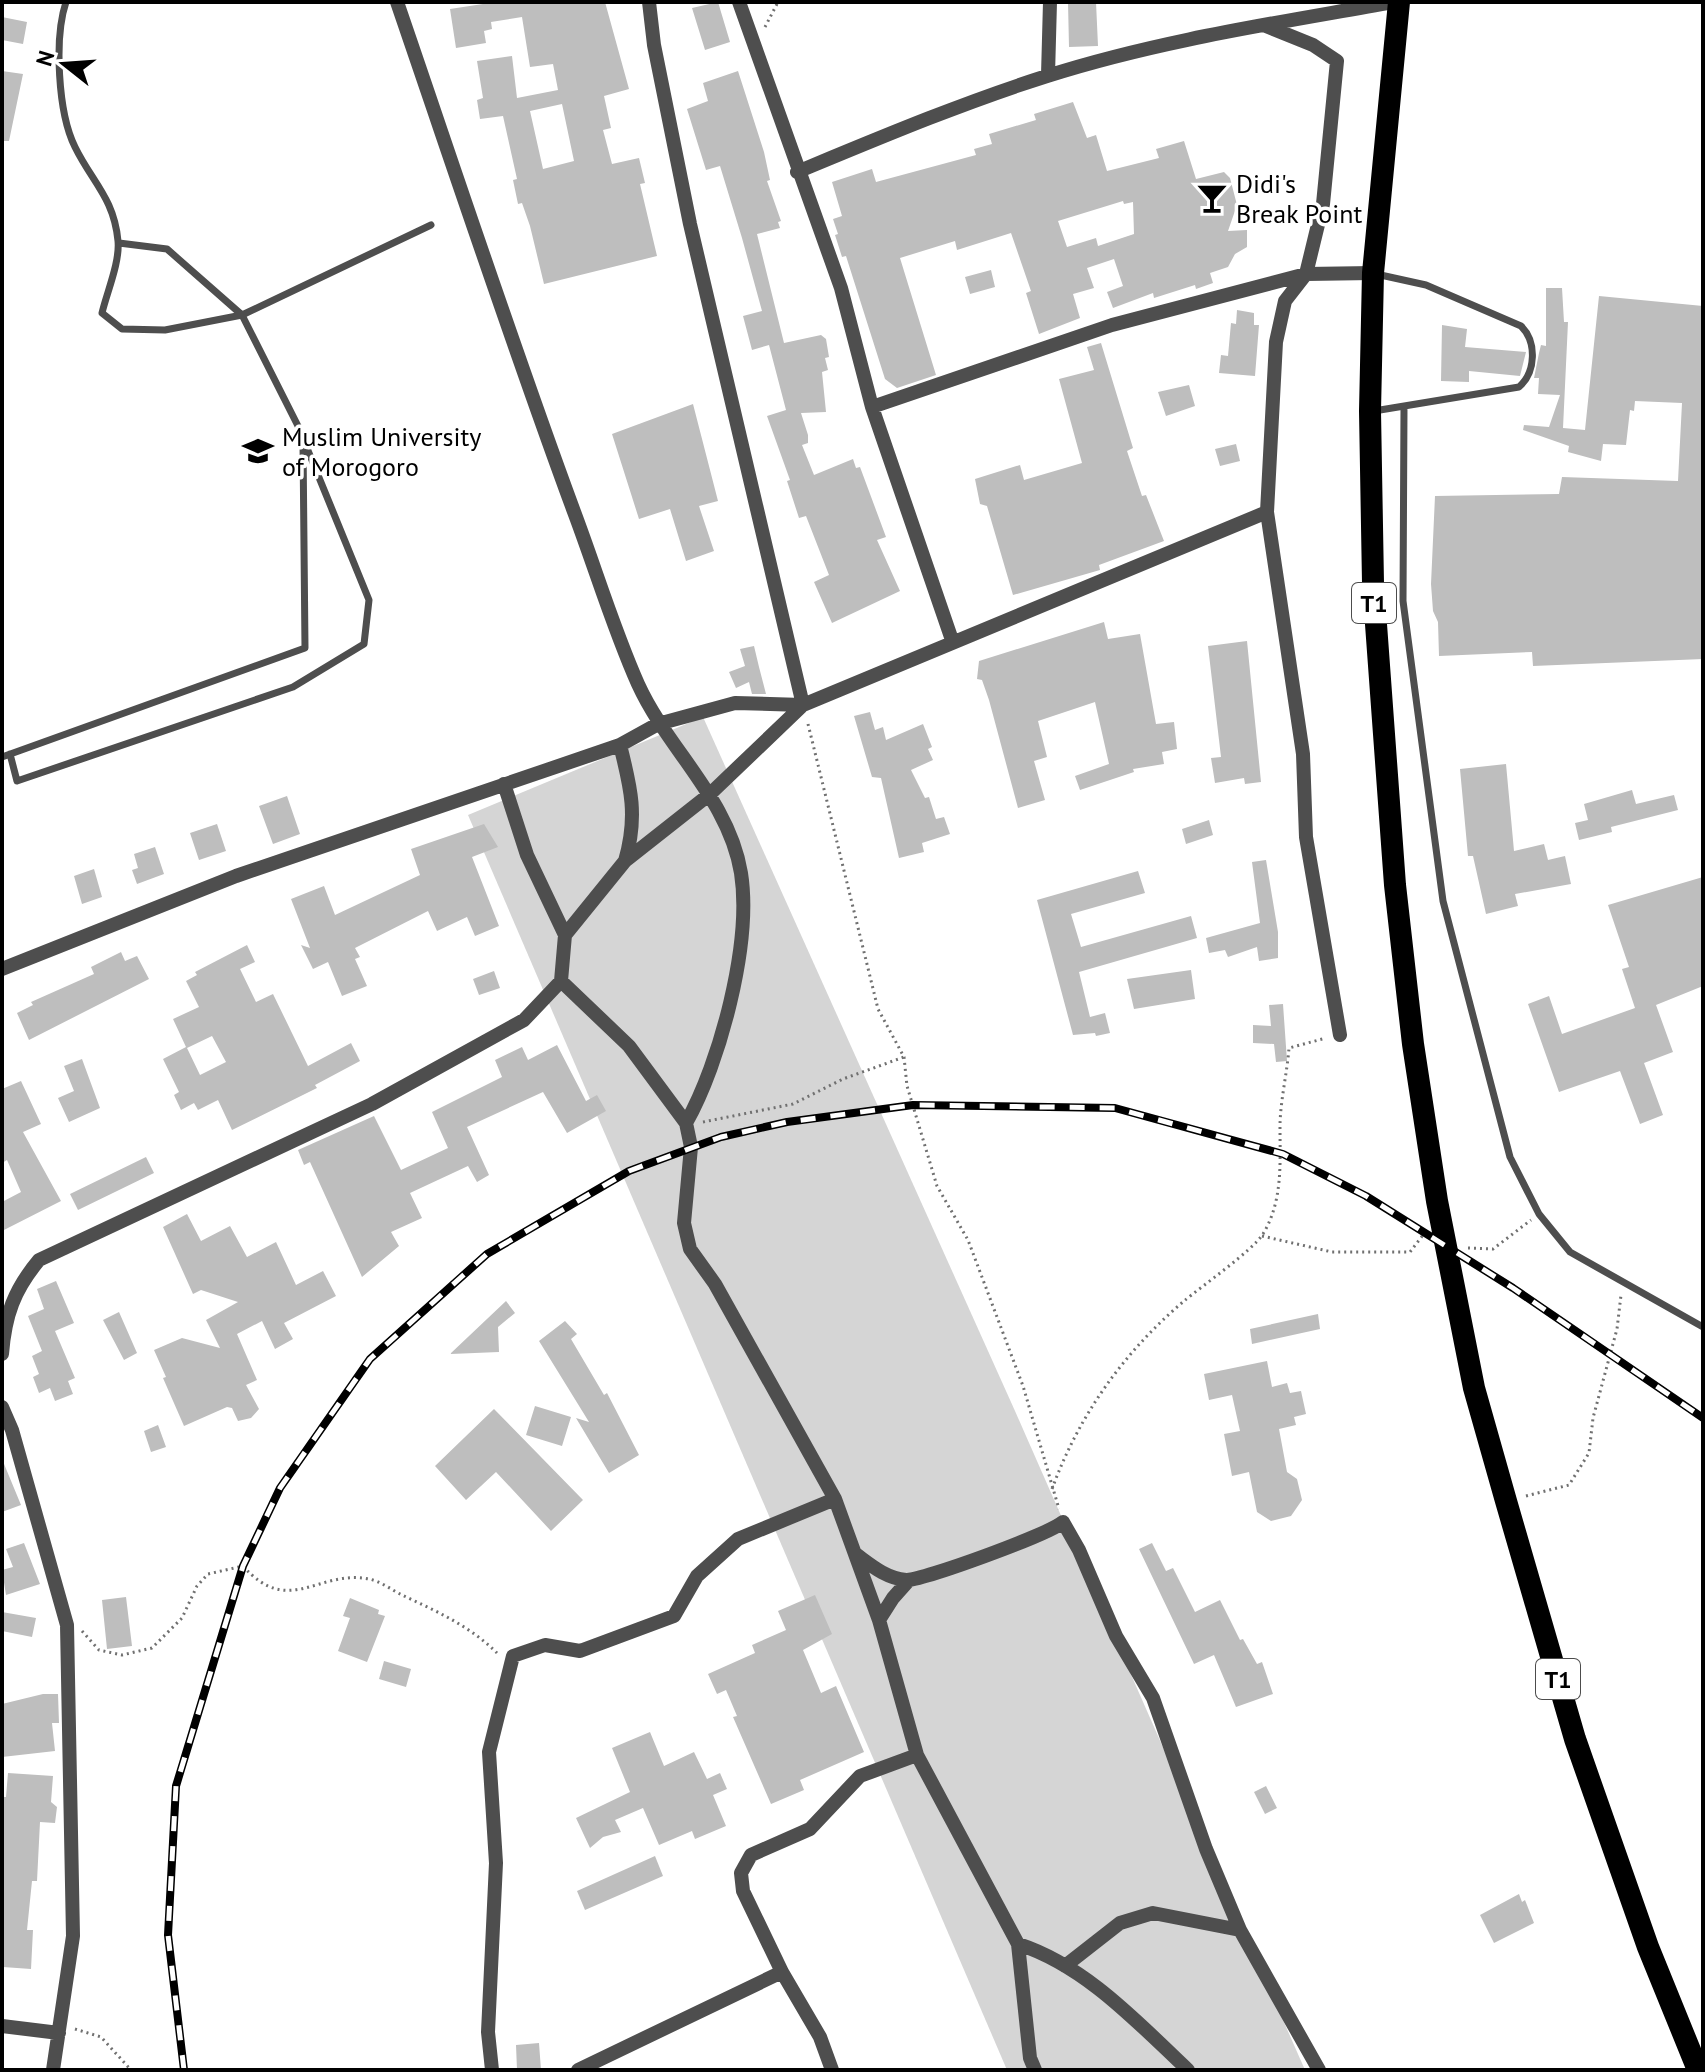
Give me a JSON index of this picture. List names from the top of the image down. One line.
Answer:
{"streets":{"highway":["T1"]},"places":{"bar":["Didi's Break Point"],"school or university":["Muslim University of Morogoro"]},"north":"left"}
